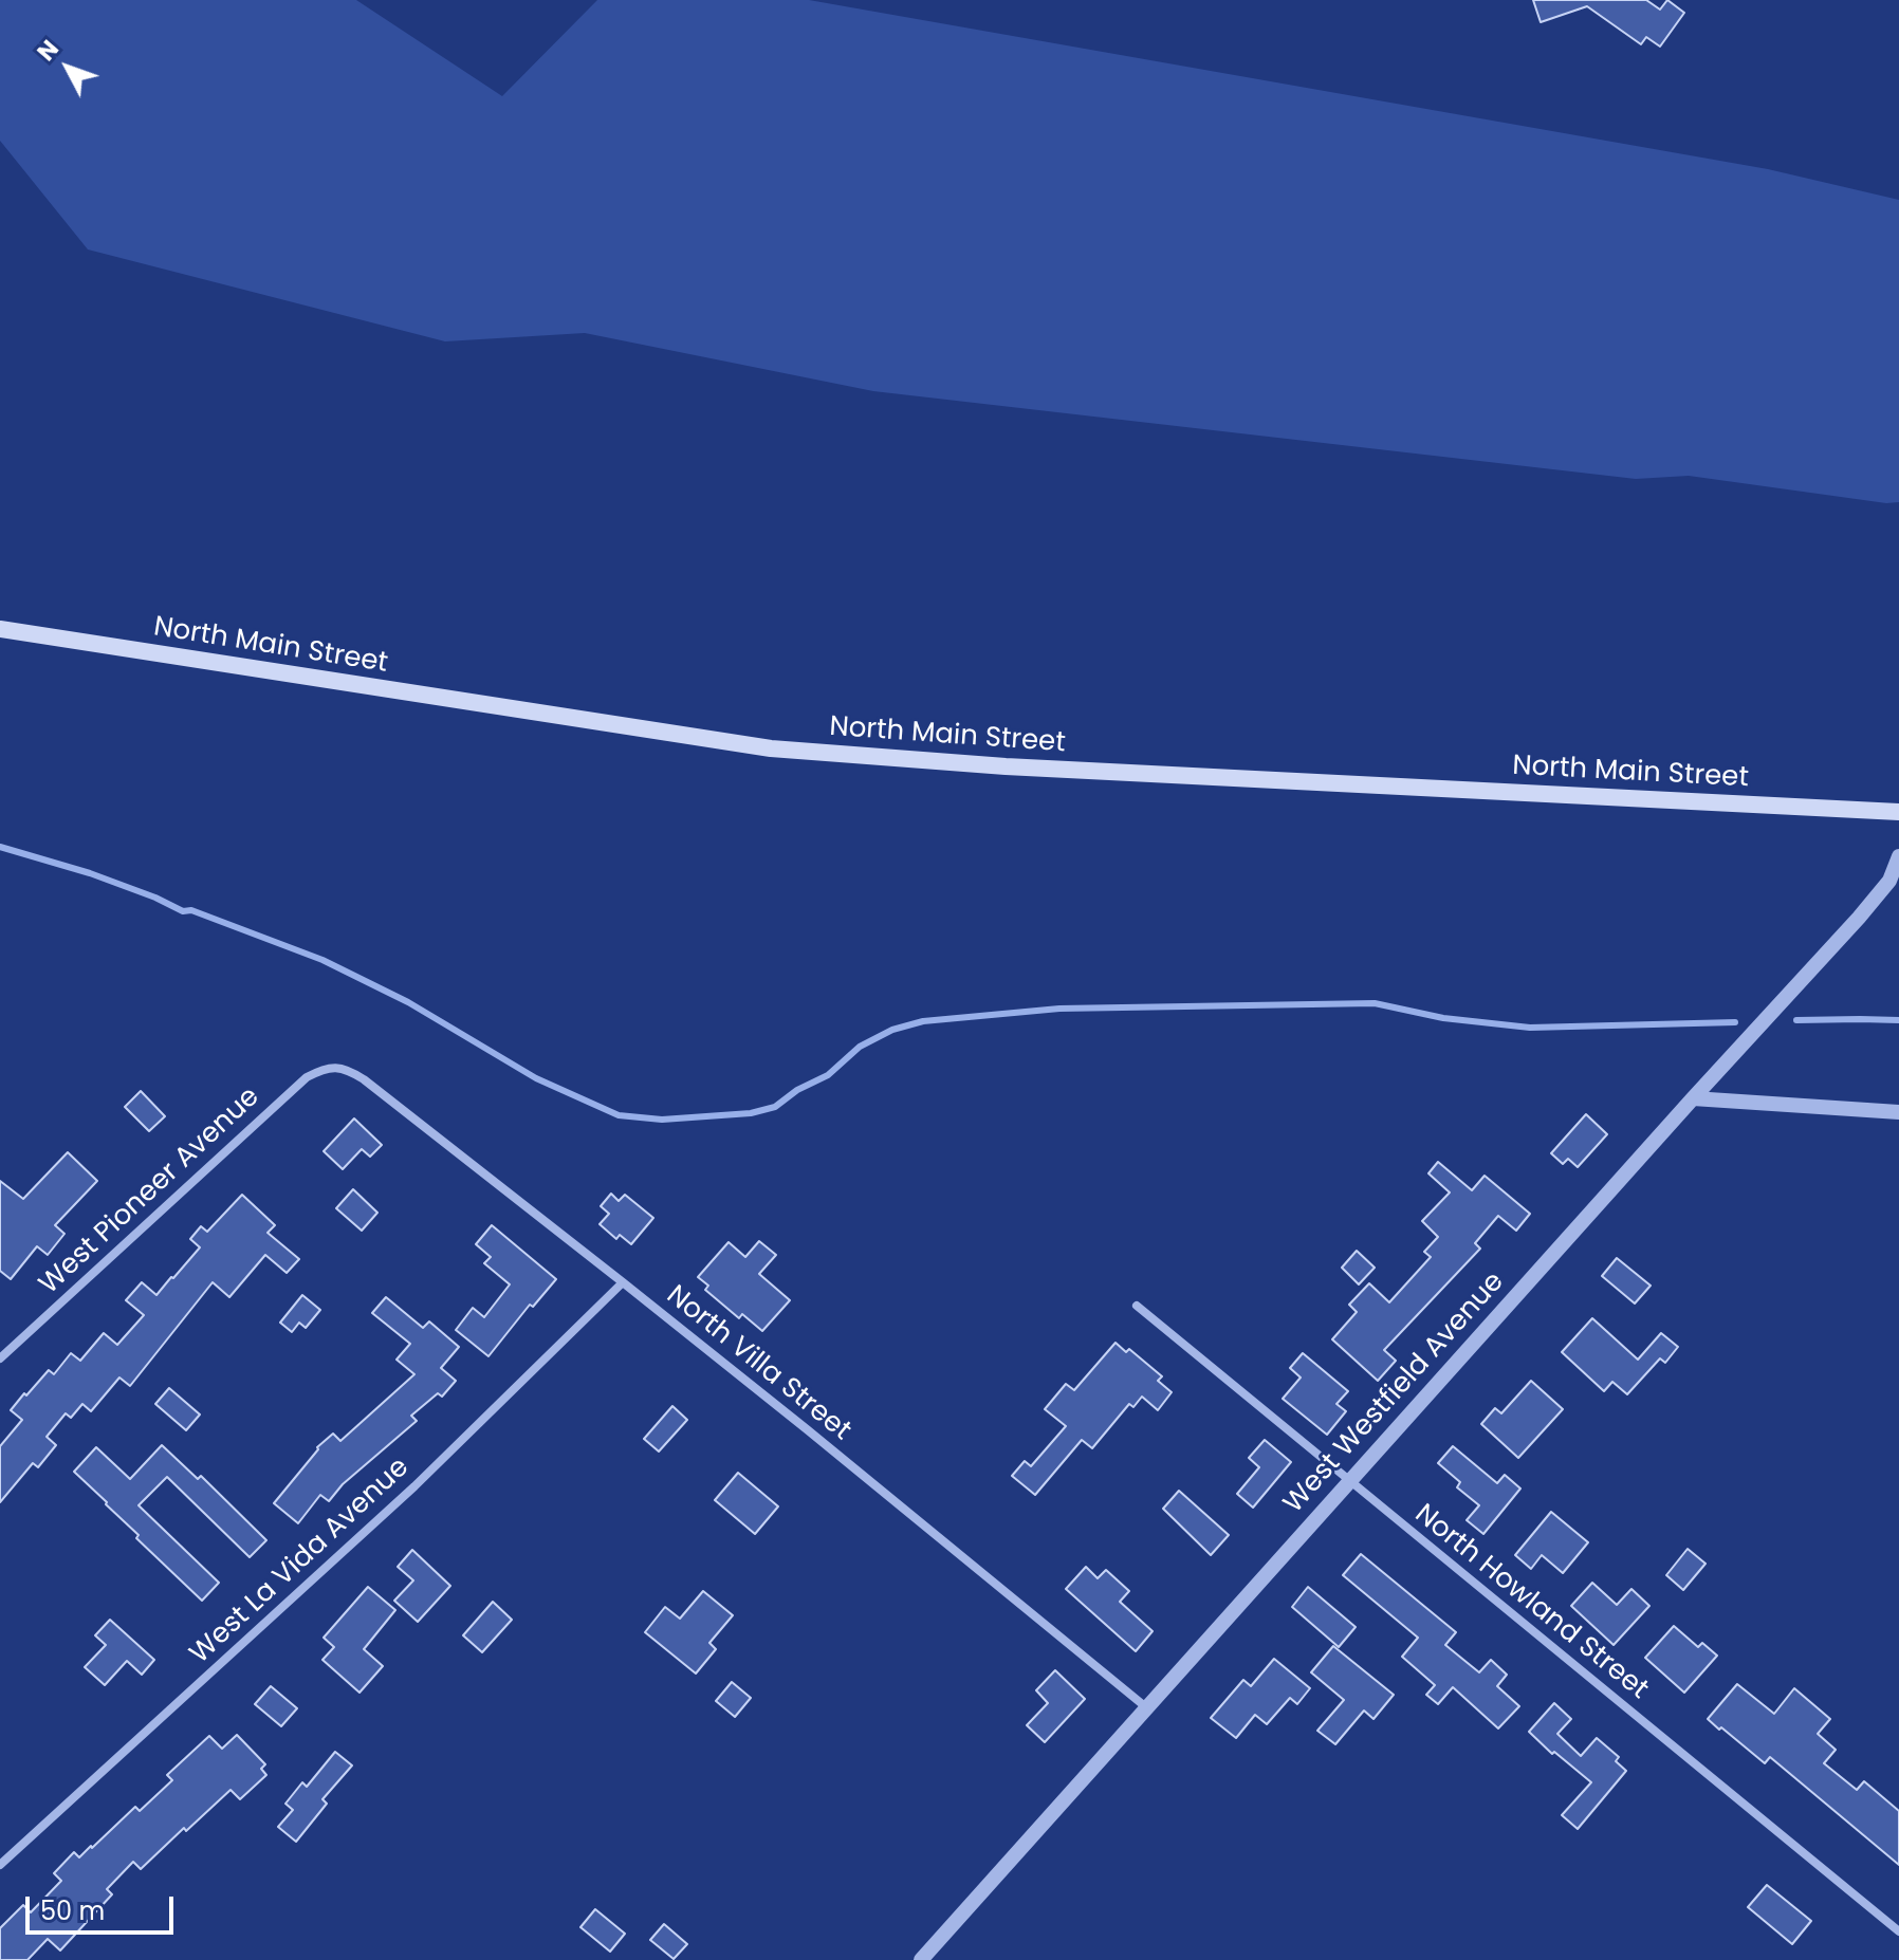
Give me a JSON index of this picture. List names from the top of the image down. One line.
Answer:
{"streets":{"main road":["North Main Street"],"street":["West Pioneer Avenue","North Villa Street","West Westfield Avenue","West La Vida Avenue","North Howland Street"]},"crossings":[["West Pioneer Avenue","North Villa Street"],["North Villa Street","West Westfield Avenue"],["North Villa Street","West La Vida Avenue"],["West Westfield Avenue","North Howland Street"]],"scale_bar":"50 m","north":"top left"}
